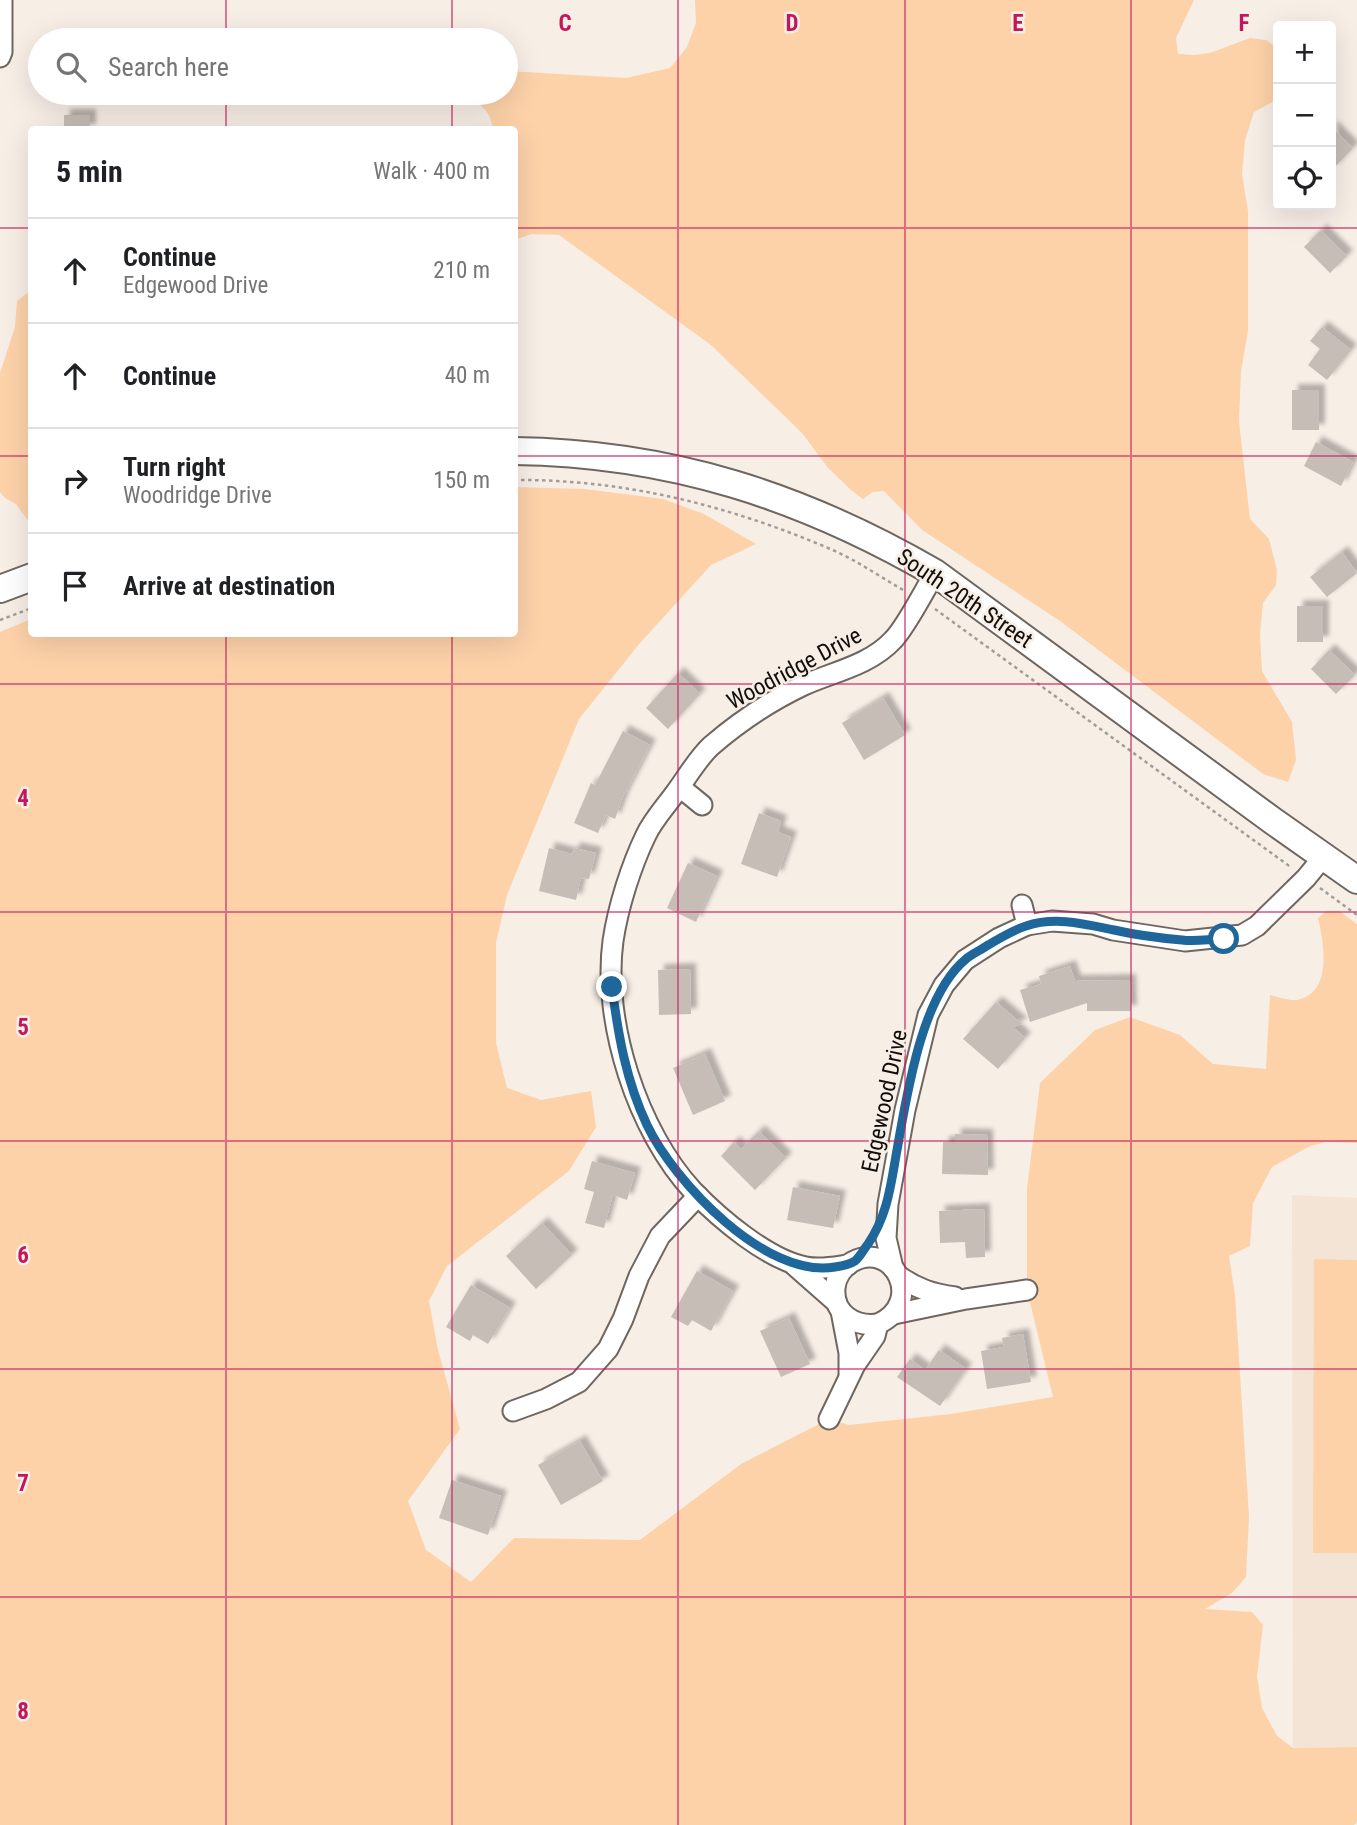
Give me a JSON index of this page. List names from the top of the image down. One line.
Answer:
{"streets":{"main road":["South 20th Street"],"street":["Woodridge Drive","Edgewood Drive"]},"crossings":[["South 20th Street","Woodridge Drive"],["South 20th Street","Edgewood Drive"]],"page":{"map_buttons":["+","−"],"search":"Search here","heading":["5 min","Walk · 400 m"],"list":[["Continue","Edgewood Drive","210 m"],["Continue","40 m"],["Turn right","Woodridge Drive","150 m"],"Arrive at destination"]},"grid":{"columns":["C","D","E","F"],"rows":["4","5","6","7","8"]}}
